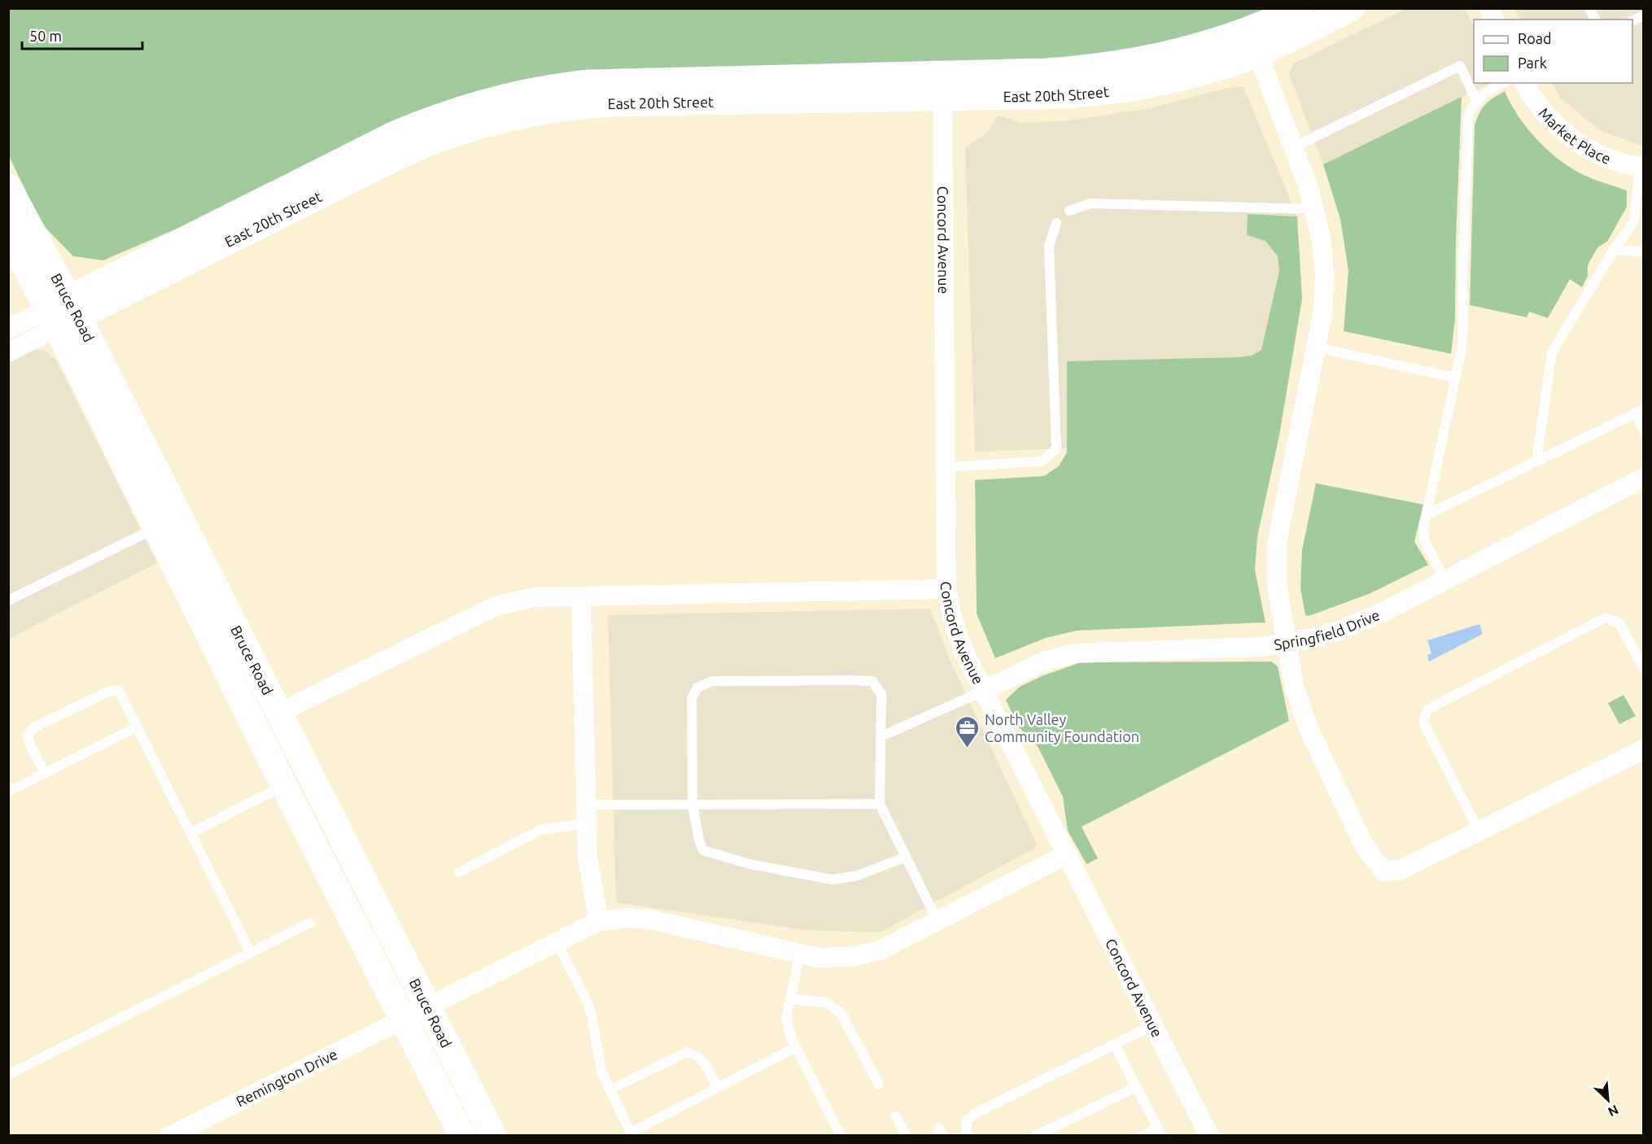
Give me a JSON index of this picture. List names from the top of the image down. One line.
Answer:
{"streets":{"street":["East 20th Street","Market Place","Concord Avenue","Bruce Road","Springfield Drive","Remington Drive"]},"crossings":[["East 20th Street","Concord Avenue"],["East 20th Street","Bruce Road"],["Concord Avenue","Springfield Drive"],["Bruce Road","Remington Drive"]],"places":{"office":["North Valley Community Foundation"]},"legend":["Road","Park"],"scale_bar":"50 m","north":"bottom right"}
